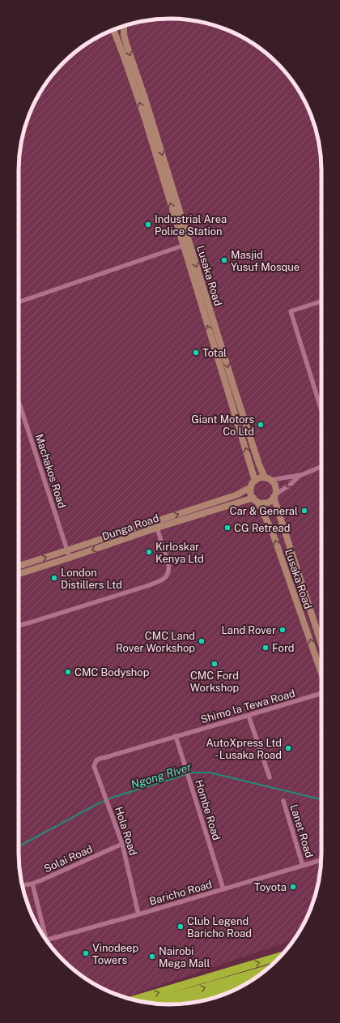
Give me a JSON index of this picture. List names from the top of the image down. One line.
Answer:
{"streets":{"main road":["Lusaka Road","Dunga Road"],"street":["Machakos Road","Shimo la Tewa Road","Hombe Road","Hola Road","Lanet Road","Solai Road","Baricho Road"]},"crossings":[["Lusaka Road","Dunga Road"],["Machakos Road","Dunga Road"],["Shimo la Tewa Road","Hombe Road"],["Shimo la Tewa Road","Hola Road"],["Hombe Road","Baricho Road"],["Hola Road","Solai Road"],["Hola Road","Baricho Road"],["Lanet Road","Baricho Road"]],"water":["Ngong River"],"places":["Industrial Area Police Station","Masjid Yusuf Mosque","Total","Giant Motors Co Ltd","Car & General","CG Retread","Kirloskar Kenya Ltd","London Distillers Ltd","Land Rover","CMC Land Rover Workshop","Ford","CMC Ford Workshop","CMC Bodyshop","AutoXpress Ltd - Lusaka Road","Toyota","Club Legend Baricho Road","Vinodeep Towers","Nairobi Mega Mall"]}
